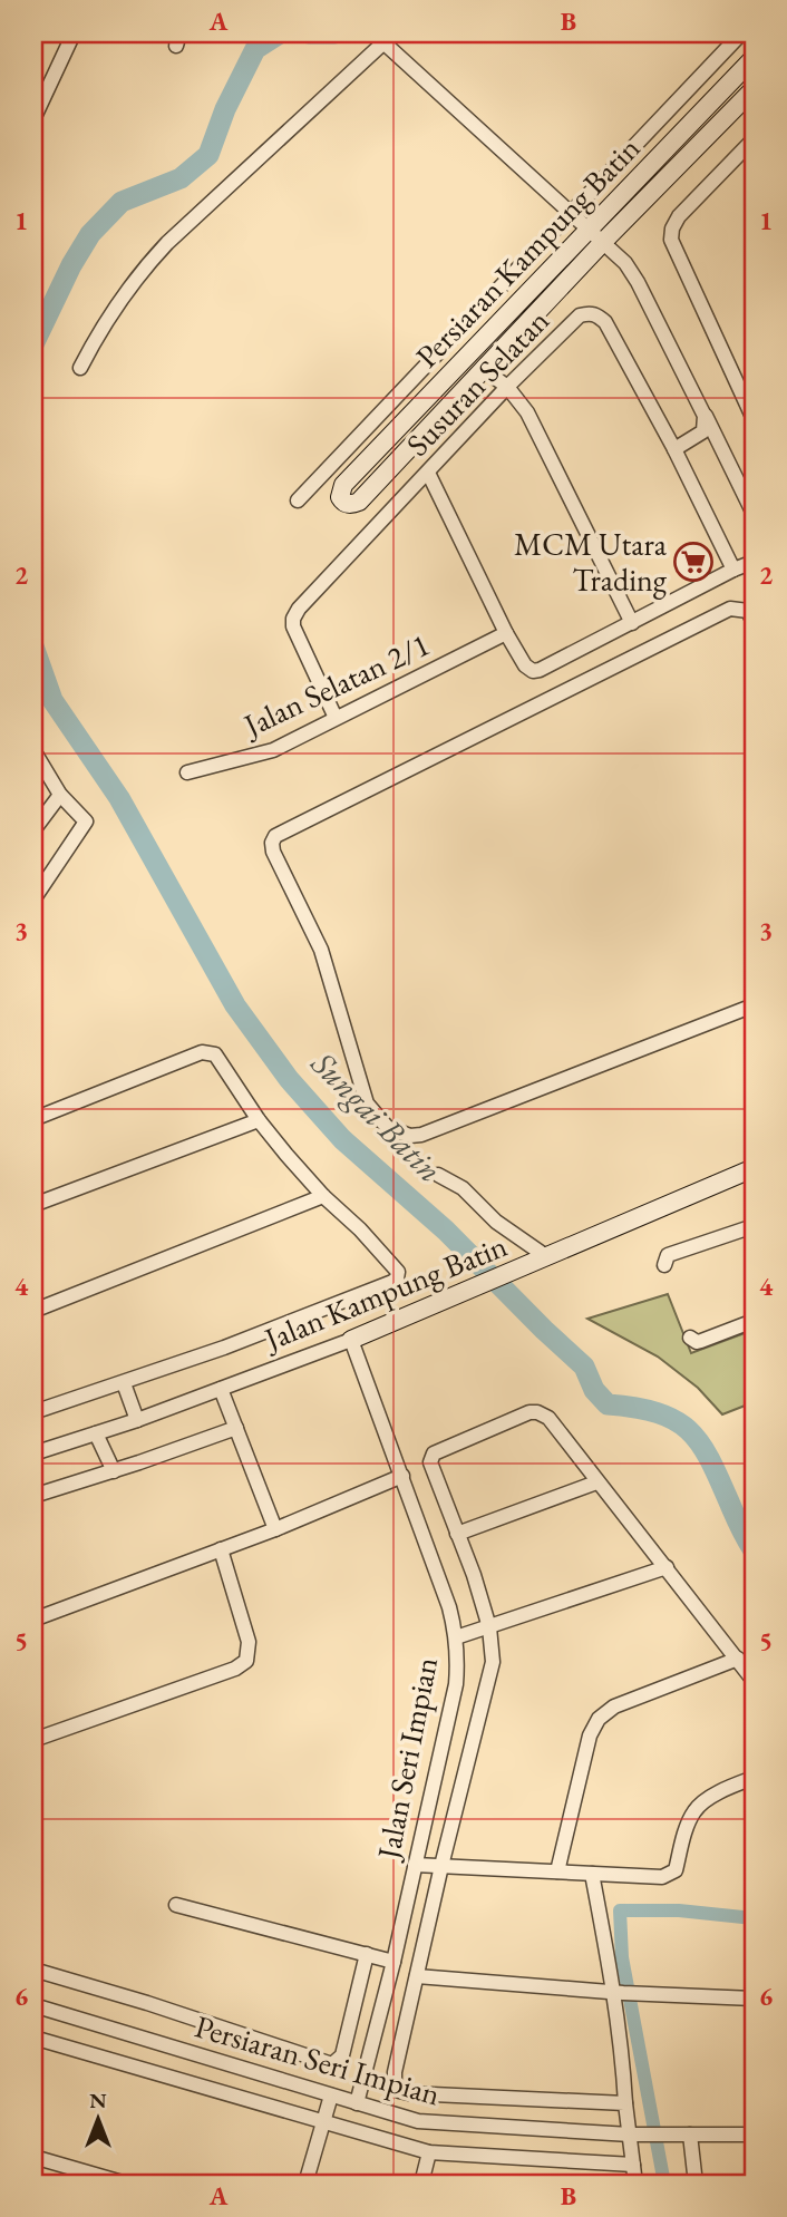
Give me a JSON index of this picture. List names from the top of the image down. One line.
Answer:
{"streets":{"street":["Persiaran Kampung Batin","Susuran Selatan","Jalan Selatan 2/1","Jalan Kampung Batin","Jalan Seri Impian","Persiaran Seri Impian"]},"crossings":[["Susuran Selatan","Jalan Selatan 2/1"],["Jalan Kampung Batin","Jalan Seri Impian"],["Jalan Seri Impian","Persiaran Seri Impian"]],"water":["Sungai Batin"],"places":{"supermarket":["MCM Utara Trading"]},"north":"top","grid":{"columns":["A","B"],"rows":["1","2","3","4","5","6"]}}
